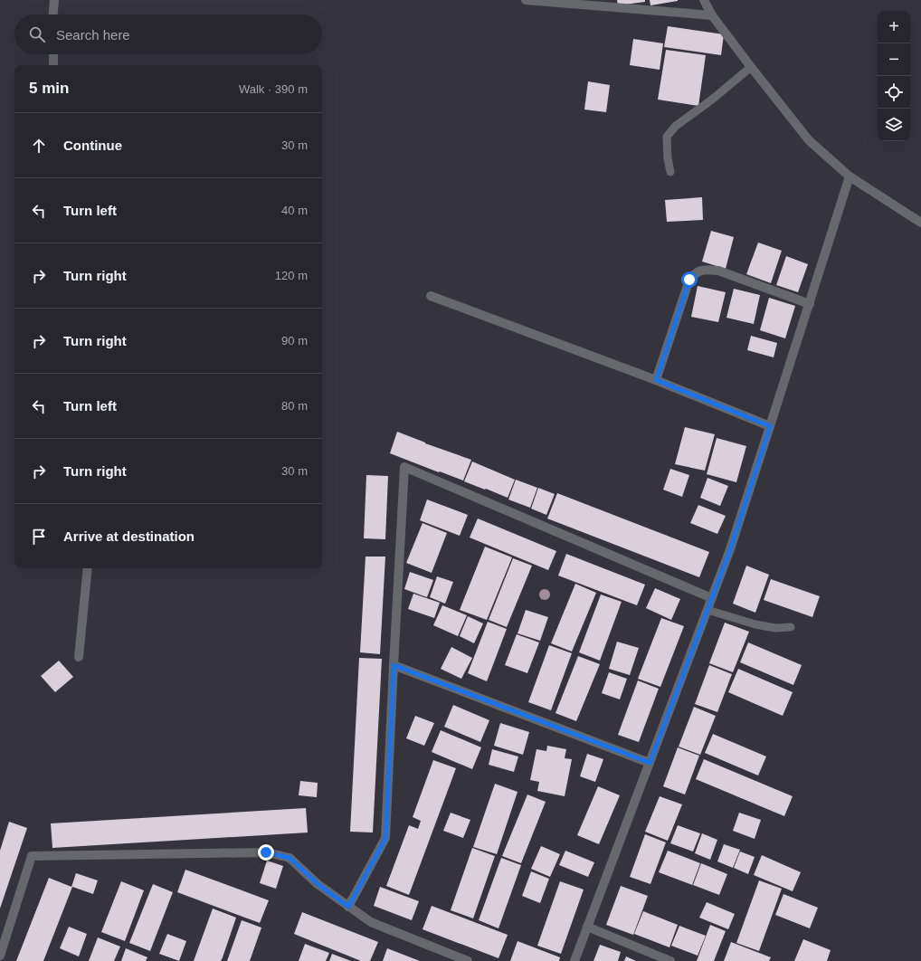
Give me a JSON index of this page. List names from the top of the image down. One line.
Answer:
{"page":{"map_buttons":["+","−"],"search":"Search here","heading":["5 min","Walk · 390 m"],"list":[["Continue","30 m"],["Turn left","40 m"],["Turn right","120 m"],["Turn right","90 m"],["Turn left","80 m"],["Turn right","30 m"],"Arrive at destination"]}}
